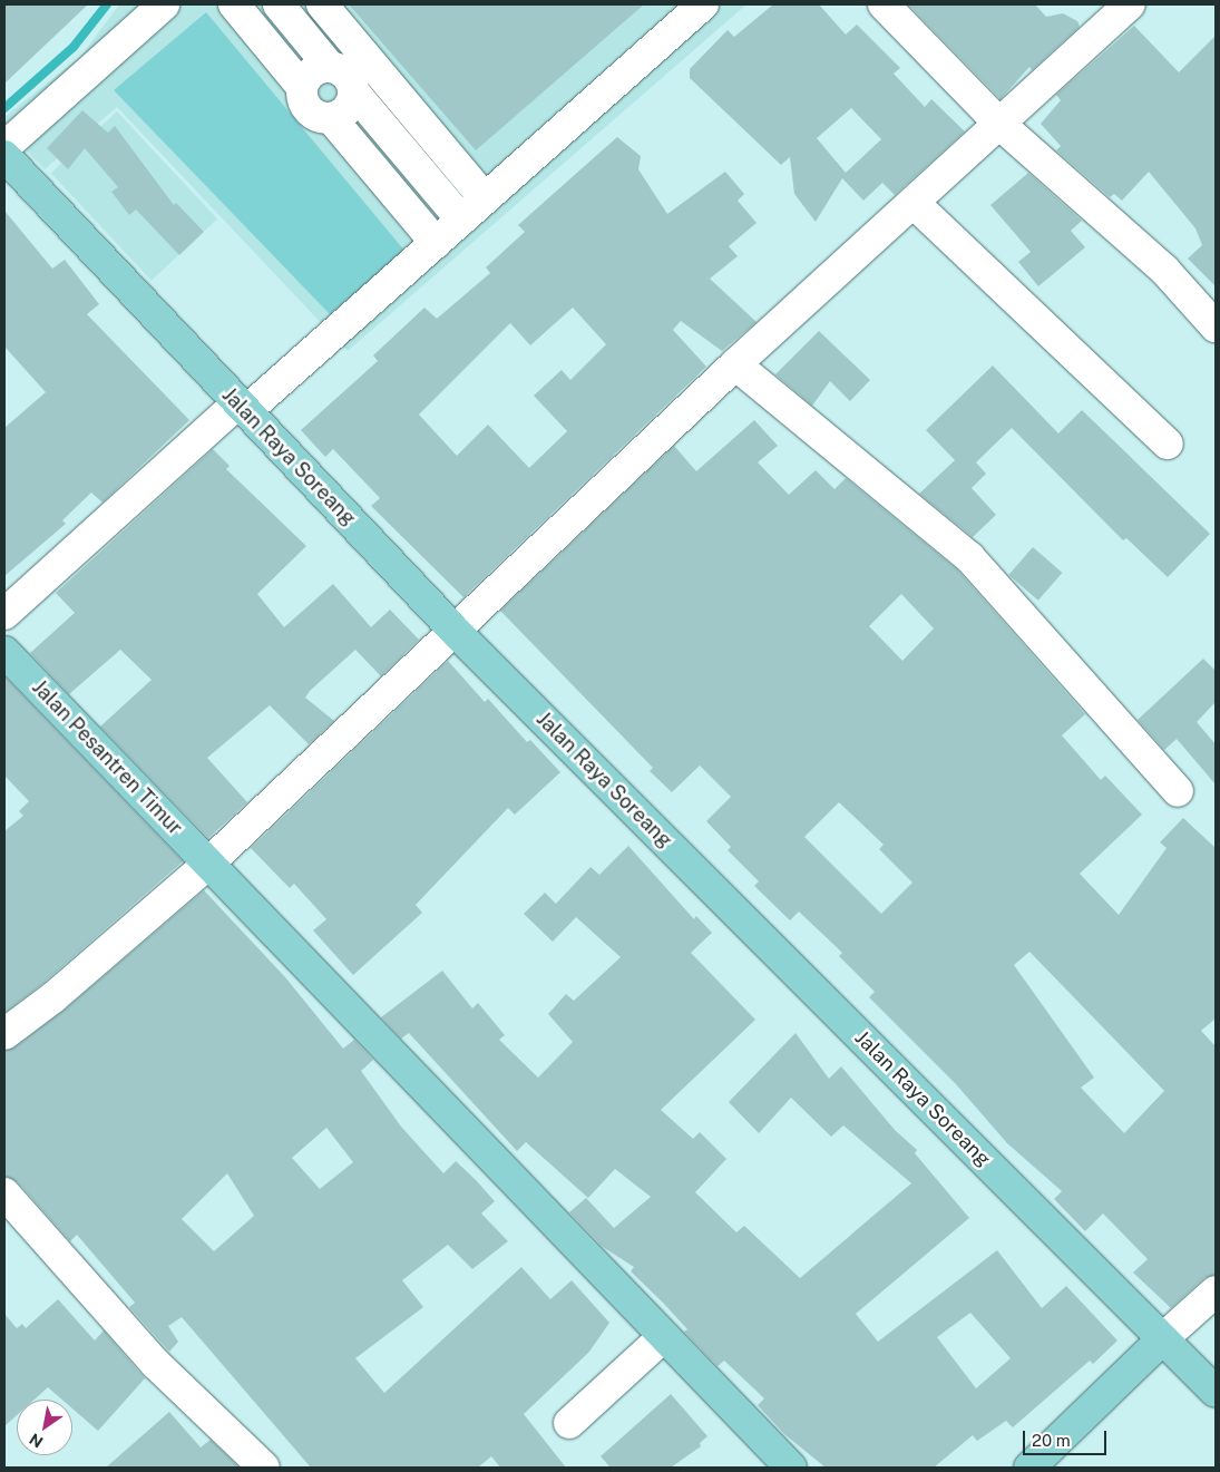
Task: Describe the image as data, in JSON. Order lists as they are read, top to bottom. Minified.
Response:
{"streets":{"main road":["Jalan Raya Soreang","Jalan Pesantren Timur"]},"scale_bar":"20 m","north":"bottom left"}
